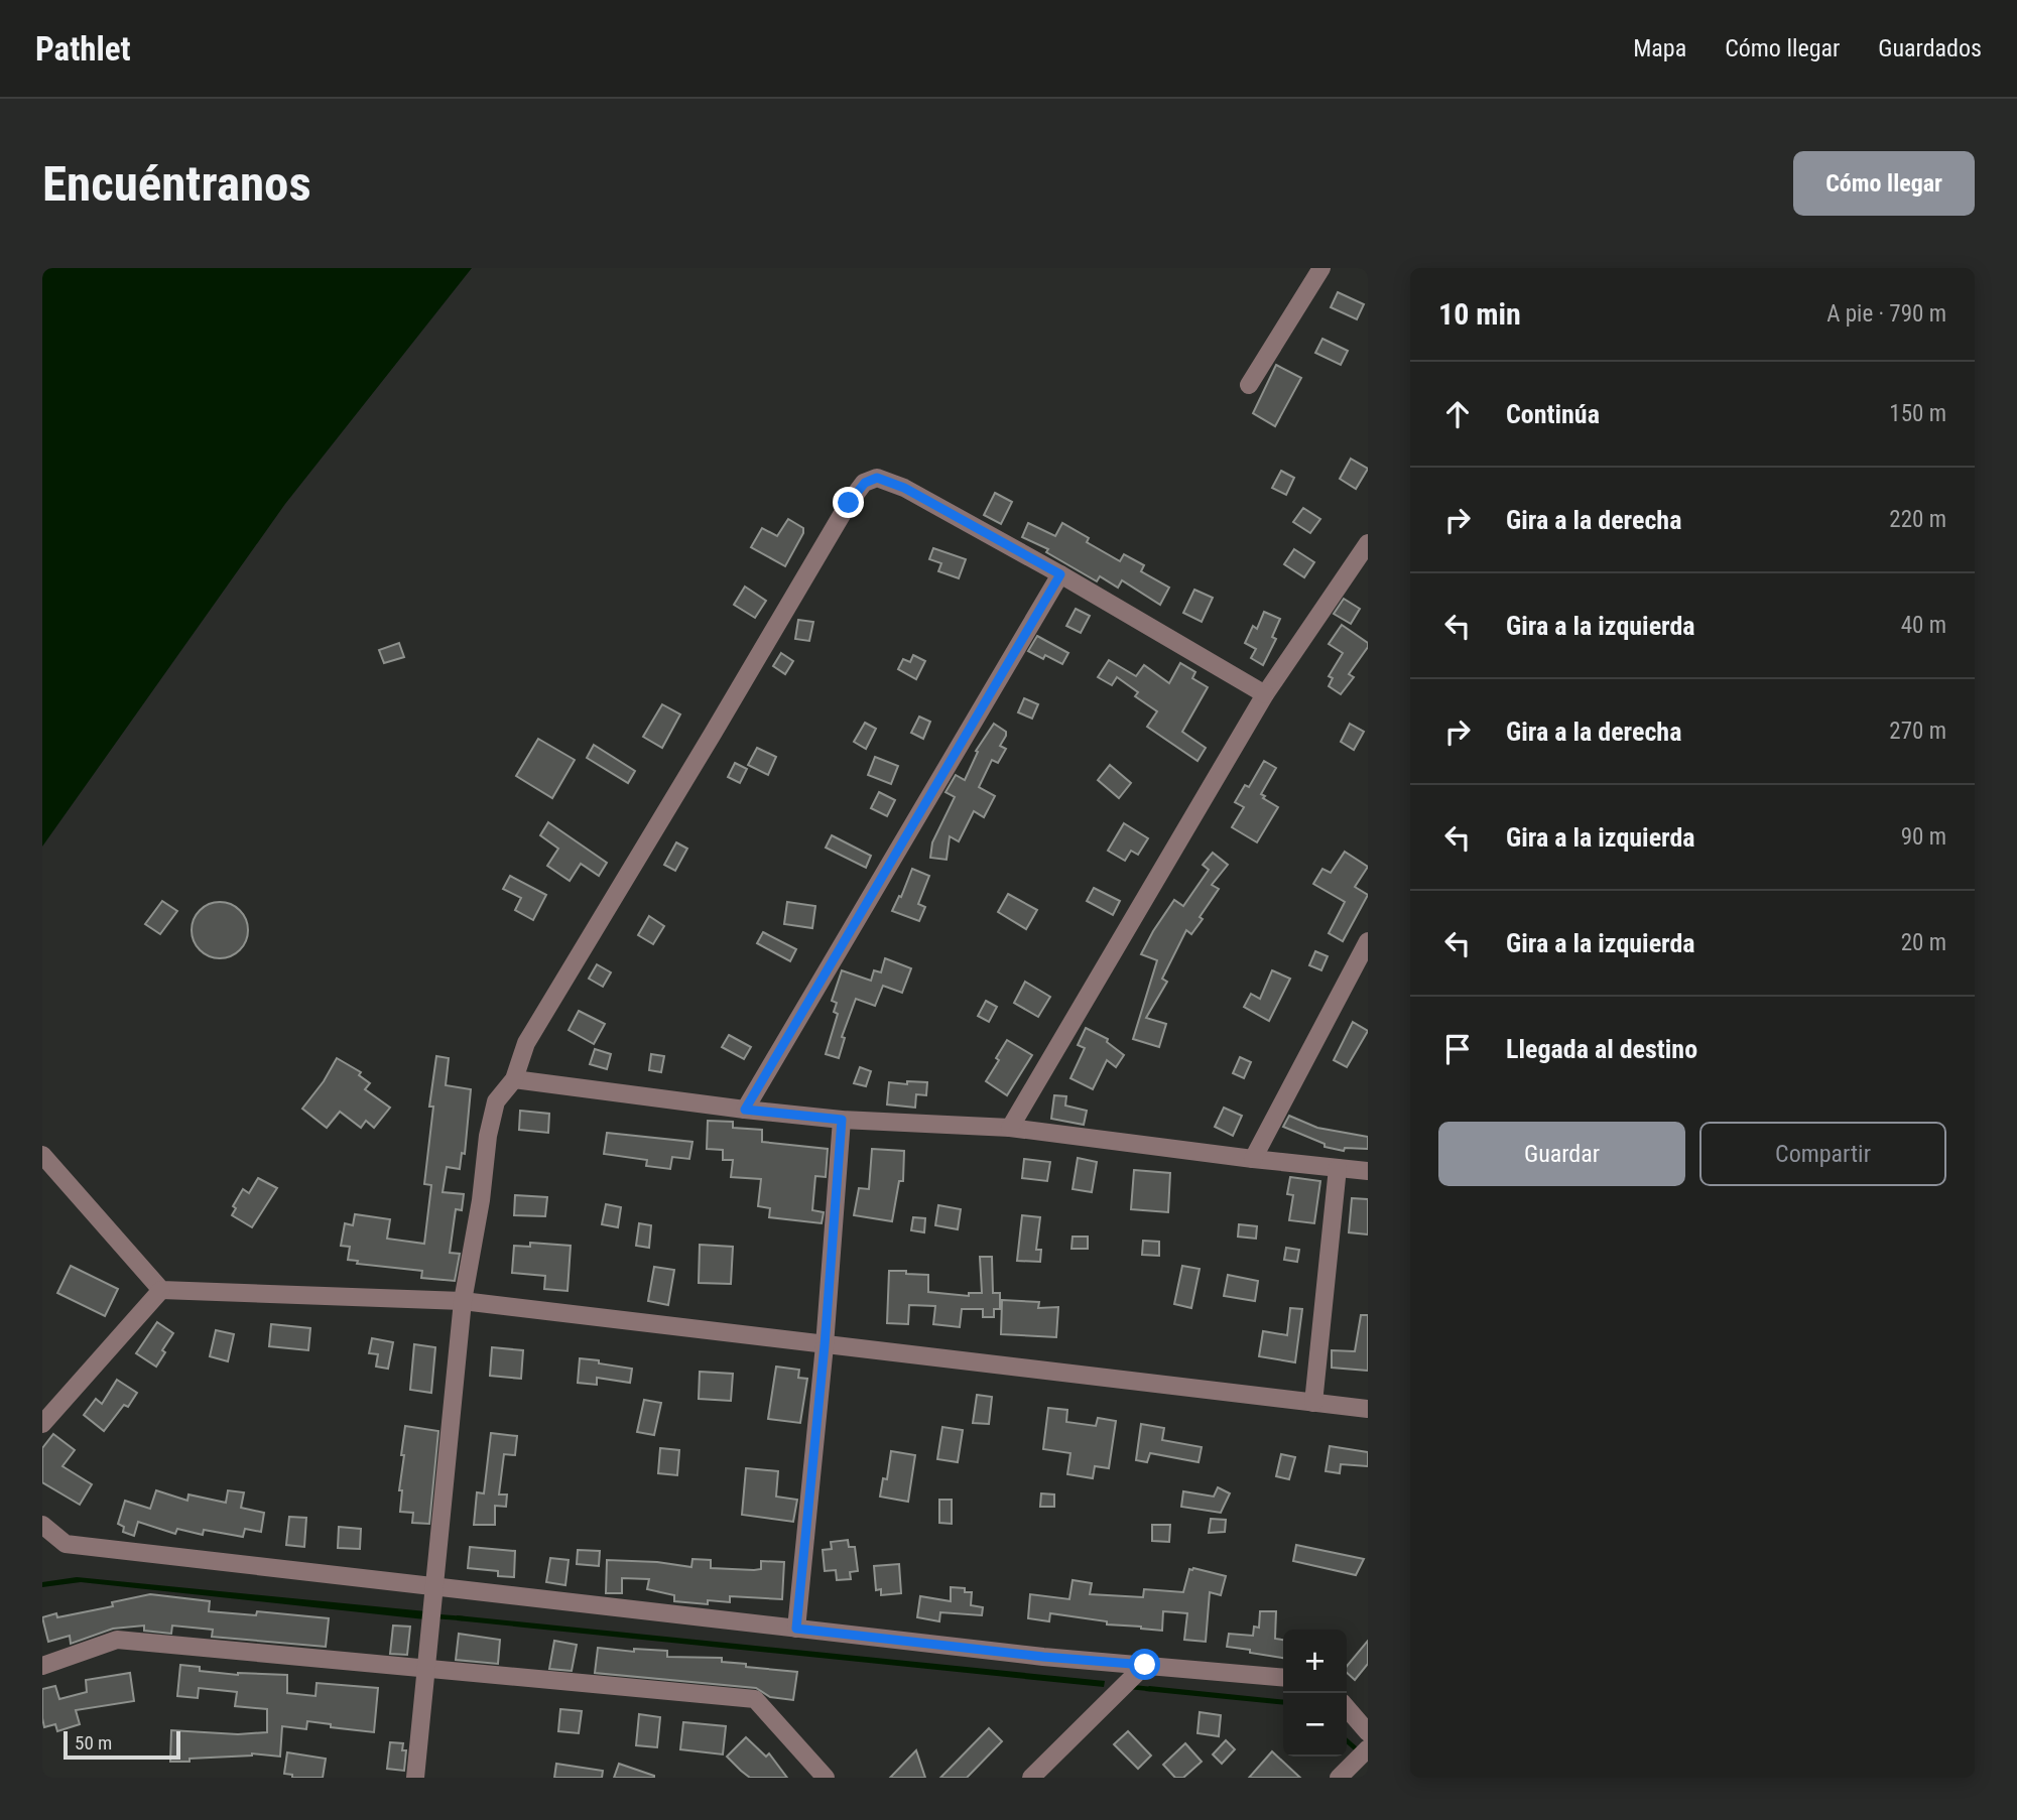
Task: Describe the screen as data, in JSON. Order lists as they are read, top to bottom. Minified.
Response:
{"scale_bar":"50 m","page":{"header":"Pathlet","nav":["Mapa","Cómo llegar","Guardados"],"buttons":["Cómo llegar",["Guardar","Compartir"]],"title":"Encuéntranos","heading":["10 min","A pie · 790 m"],"list":[["Continúa","150 m"],["Gira a la derecha","220 m"],["Gira a la izquierda","40 m"],["Gira a la derecha","270 m"],["Gira a la izquierda","90 m"],["Gira a la izquierda","20 m"],"Llegada al destino"],"map_buttons":["+","−"],"scale":"50 m"}}
